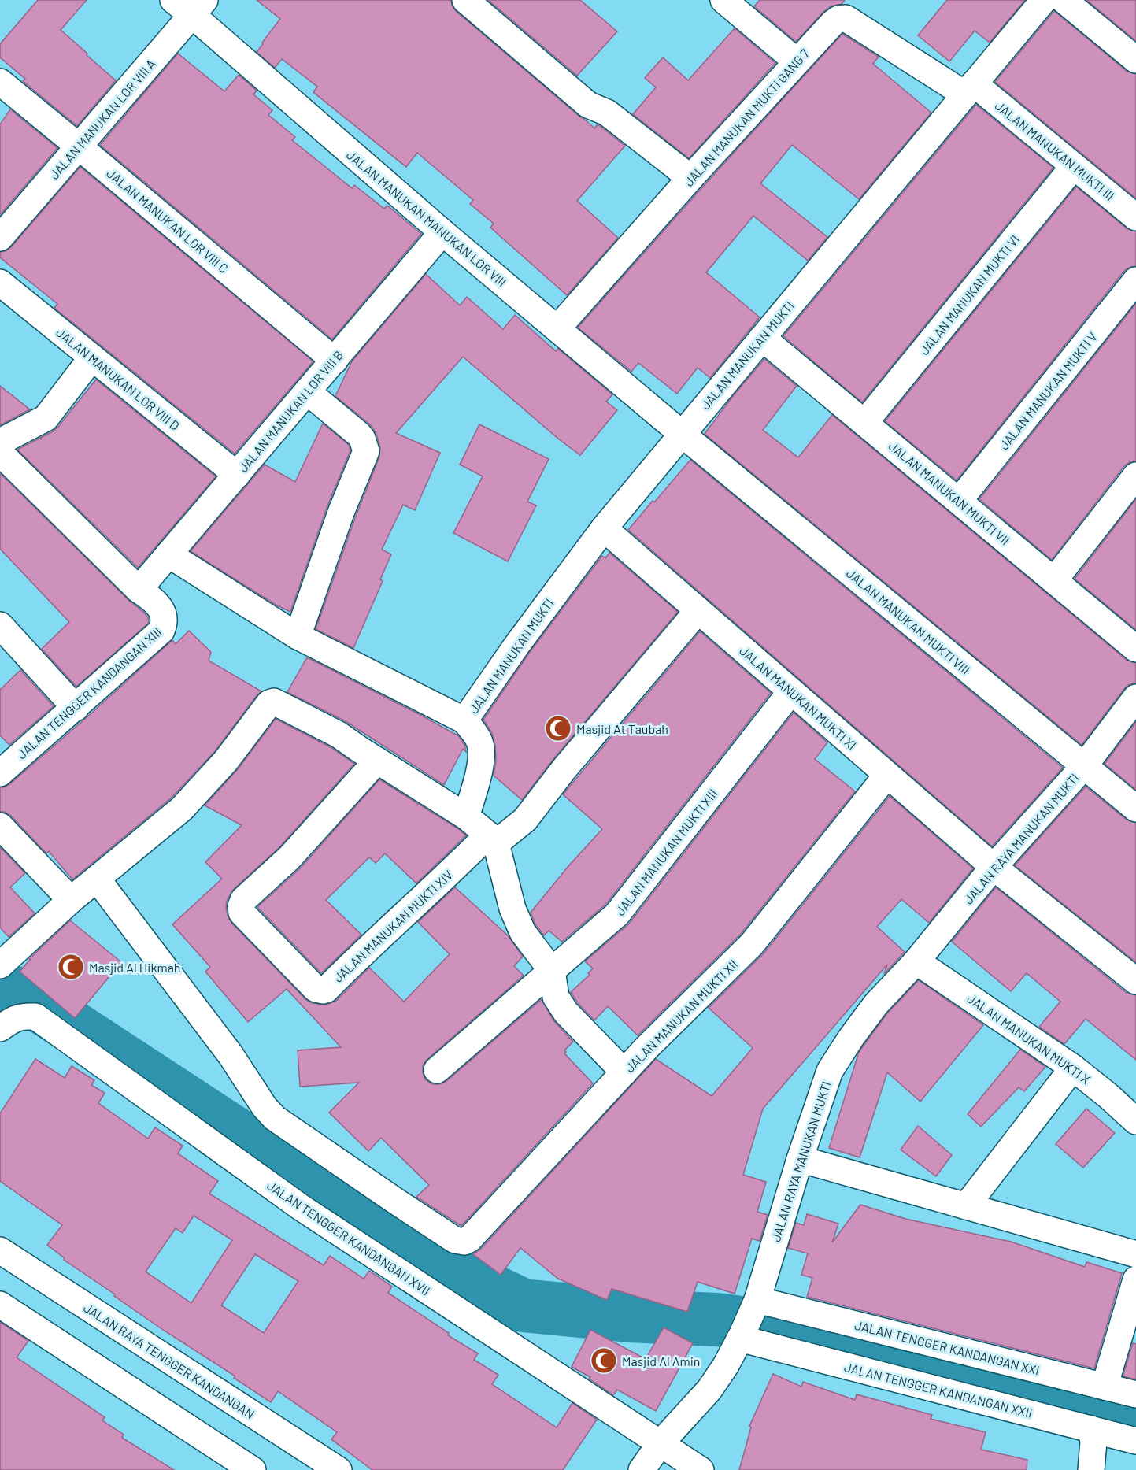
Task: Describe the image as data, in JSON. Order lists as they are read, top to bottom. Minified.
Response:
{"streets":{"street":["JALAN MANUKAN MUKTI GANG 7","JALAN MANUKAN LOR VIII A","JALAN MANUKAN MUKTI III","JALAN MANUKAN MANUKAN LOR VIII","JALAN MANUKAN LOR VIII C","JALAN MANUKAN MUKTI VI","JALAN MANUKAN MUKTI","JALAN MANUKAN LOR VIII D","JALAN MANUKAN MUKTI V","JALAN MANUKAN LOR VIII B","JALAN MANUKAN MUKTI VII","JALAN MANUKAN MUKTI VIII","JALAN TENGGER KANDANGAN XIII","JALAN MANUKAN MUKTI XI","JALAN RAYA MANUKAN MUKTI","JALAN MANUKAN MUKTI XIII","JALAN MANUKAN MUKTI XIV","JALAN MANUKAN MUKTI XII","JALAN MANUKAN MUKTI X","JALAN TENGGER KANDANGAN XVII","JALAN TENGGER KANDANGAN XXI","JALAN RAYA TENGGER KANDANGAN","JALAN TENGGER KANDANGAN XXII"]},"crossings":[["JALAN MANUKAN MUKTI GANG 7","JALAN MANUKAN MUKTI III"],["JALAN MANUKAN MUKTI GANG 7","JALAN MANUKAN MANUKAN LOR VIII"],["JALAN MANUKAN MUKTI GANG 7","JALAN MANUKAN MUKTI"],["JALAN MANUKAN LOR VIII A","JALAN MANUKAN MANUKAN LOR VIII"],["JALAN MANUKAN LOR VIII A","JALAN MANUKAN LOR VIII C"],["JALAN MANUKAN MUKTI III","JALAN MANUKAN MUKTI VI"],["JALAN MANUKAN MUKTI III","JALAN MANUKAN MUKTI"],["JALAN MANUKAN MANUKAN LOR VIII","JALAN MANUKAN MUKTI"],["JALAN MANUKAN MANUKAN LOR VIII","JALAN MANUKAN LOR VIII B"],["JALAN MANUKAN MANUKAN LOR VIII","JALAN MANUKAN MUKTI VIII"],["JALAN MANUKAN LOR VIII C","JALAN MANUKAN LOR VIII B"],["JALAN MANUKAN MUKTI VI","JALAN MANUKAN MUKTI VII"],["JALAN MANUKAN MUKTI","JALAN MANUKAN MUKTI VII"],["JALAN MANUKAN MUKTI","JALAN MANUKAN MUKTI VIII"],["JALAN MANUKAN MUKTI","JALAN MANUKAN MUKTI XI"],["JALAN MANUKAN LOR VIII D","JALAN MANUKAN LOR VIII B"],["JALAN MANUKAN MUKTI V","JALAN MANUKAN MUKTI VII"],["JALAN MANUKAN LOR VIII B","JALAN TENGGER KANDANGAN XIII"],["JALAN MANUKAN MUKTI VIII","JALAN RAYA MANUKAN MUKTI"],["JALAN MANUKAN MUKTI XI","JALAN RAYA MANUKAN MUKTI"],["JALAN MANUKAN MUKTI XI","JALAN MANUKAN MUKTI XIII"],["JALAN MANUKAN MUKTI XI","JALAN MANUKAN MUKTI XIV"],["JALAN MANUKAN MUKTI XI","JALAN MANUKAN MUKTI XII"],["JALAN RAYA MANUKAN MUKTI","JALAN MANUKAN MUKTI X"],["JALAN RAYA MANUKAN MUKTI","JALAN TENGGER KANDANGAN XVII"],["JALAN RAYA MANUKAN MUKTI","JALAN TENGGER KANDANGAN XXI"],["JALAN RAYA MANUKAN MUKTI","JALAN TENGGER KANDANGAN XXII"]],"places":{"mosque":["Masjid At Taubah","Masjid Al Hikmah","Masjid Al Amin"]}}
